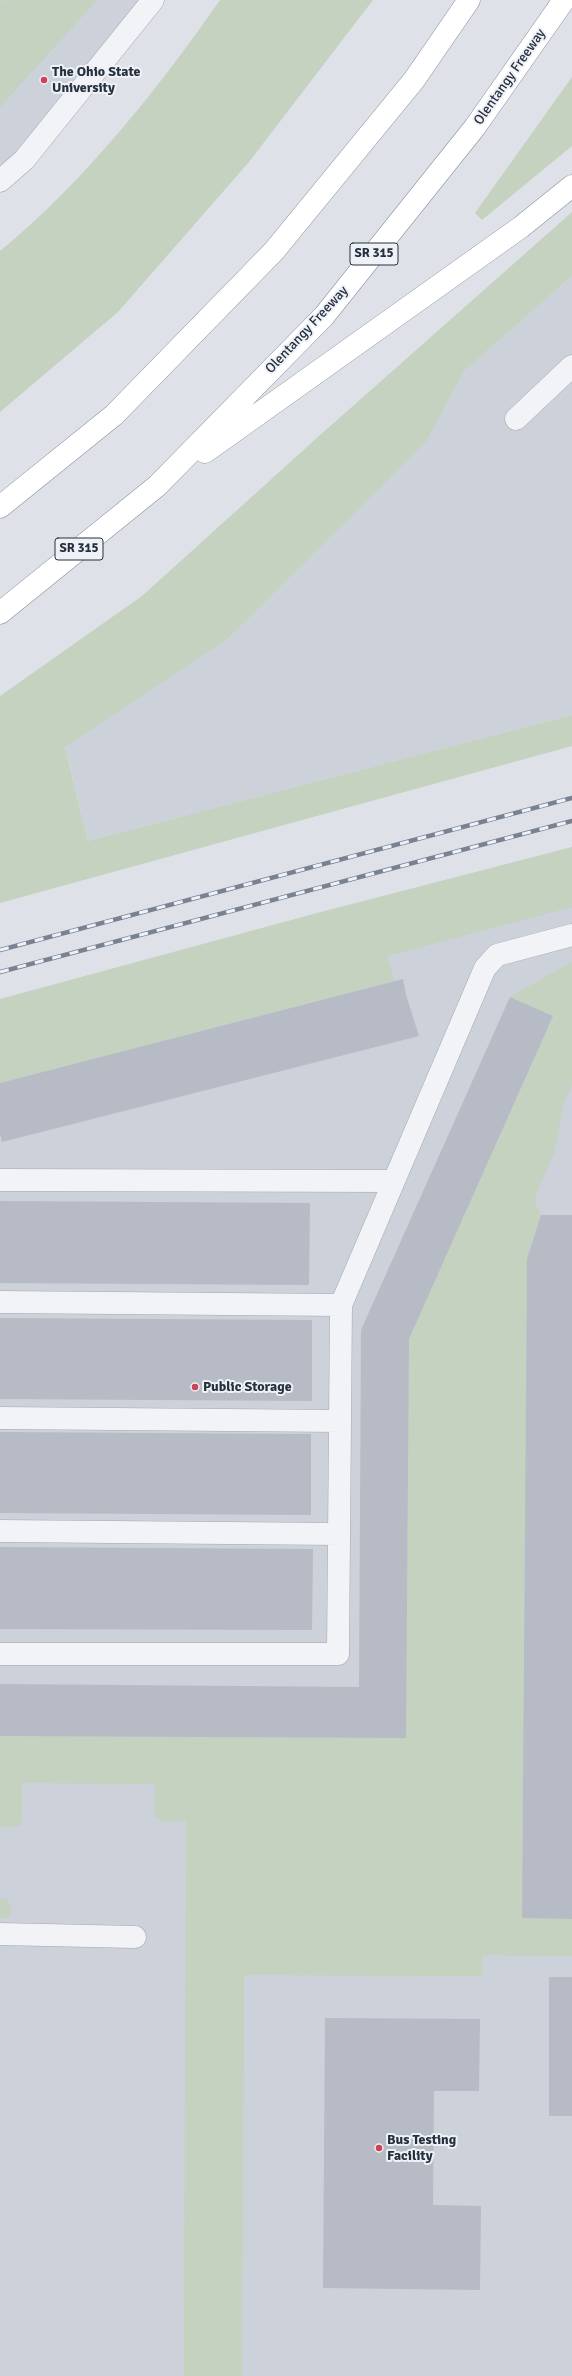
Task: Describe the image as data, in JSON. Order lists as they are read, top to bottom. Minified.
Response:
{"streets":{"highway":["Olentangy Freeway","SR 315"]},"places":["The Ohio State University","Public Storage","Bus Testing Facility"]}
